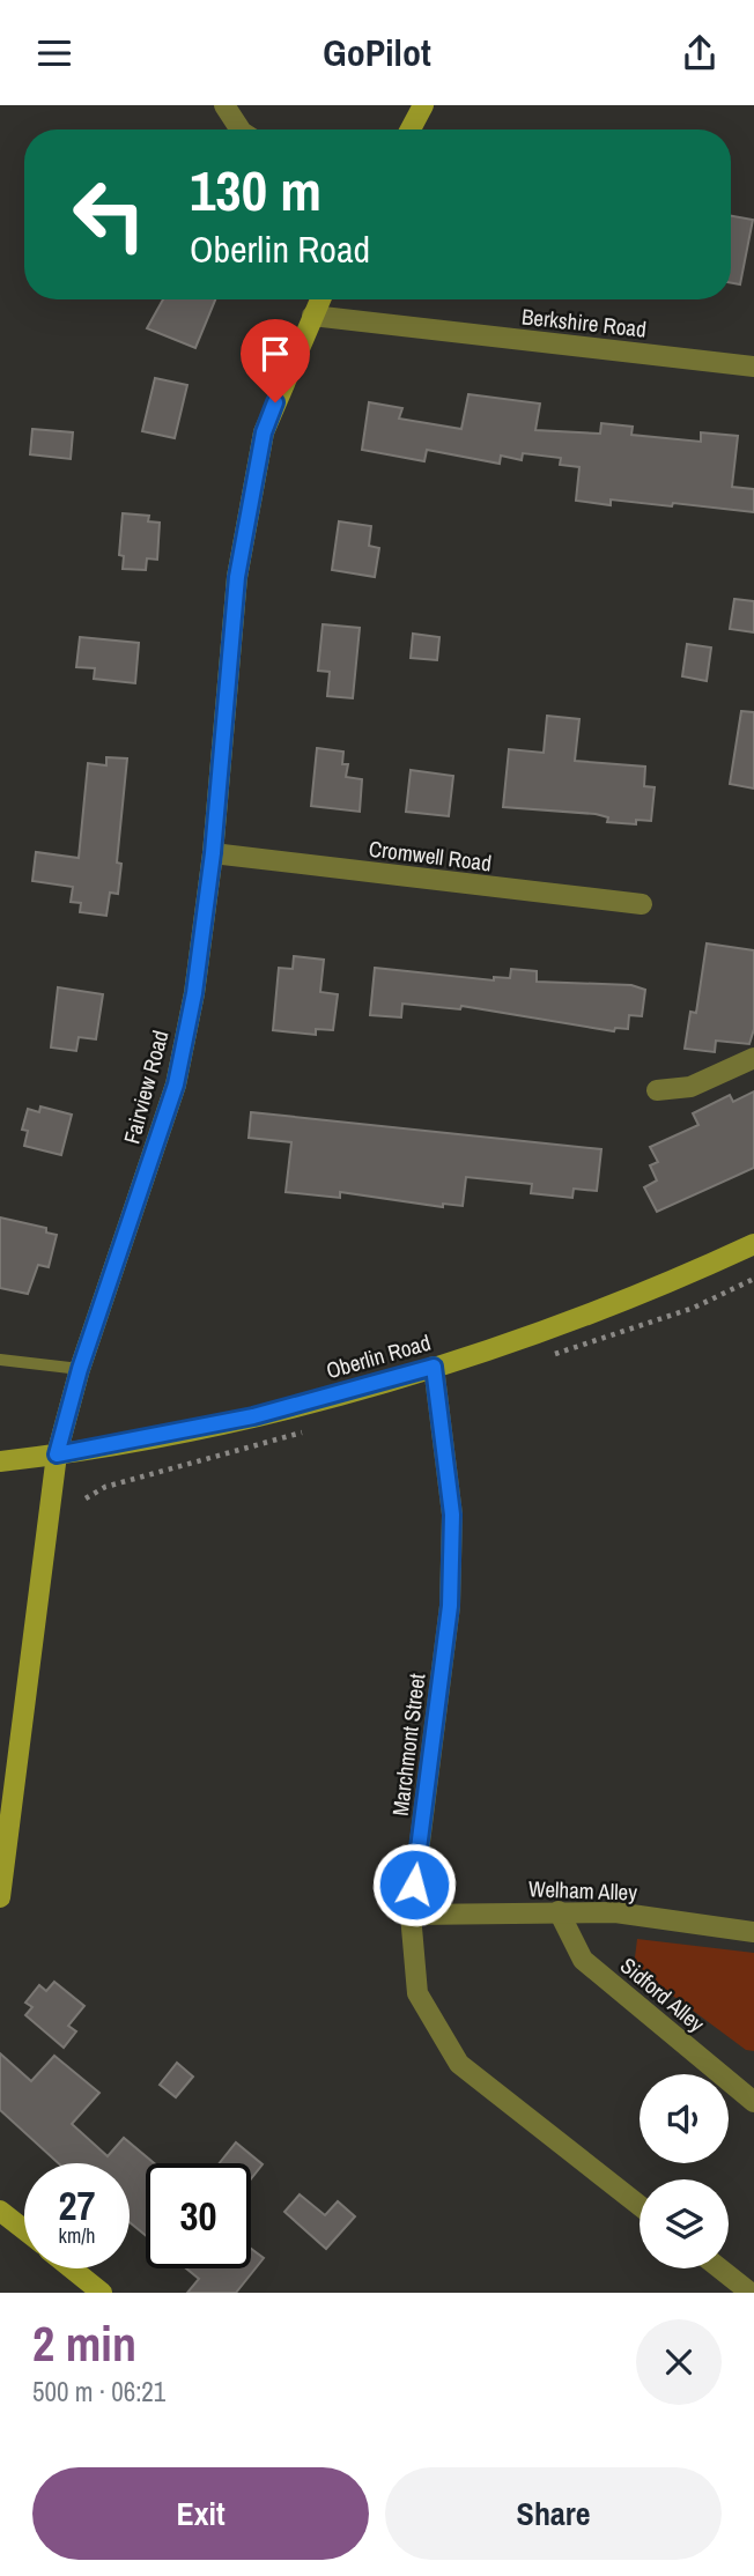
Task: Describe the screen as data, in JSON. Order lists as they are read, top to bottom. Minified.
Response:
{"streets":{"street":["Berkshire Road","Cromwell Road","Fairview Road","Oberlin Road","Marchmont Street","Welham Alley","Sidford Alley"]},"crossings":[["Berkshire Road","Fairview Road"],["Cromwell Road","Fairview Road"],["Fairview Road","Oberlin Road"],["Oberlin Road","Marchmont Street"],["Marchmont Street","Welham Alley"],["Welham Alley","Sidford Alley"]],"page":{"header":"GoPilot","turn":["130 m","Oberlin Road"],"speed":"27 km/h","limit":"30","heading":["2 min","500 m · 06:21"],"buttons":["Exit","Share"]}}
